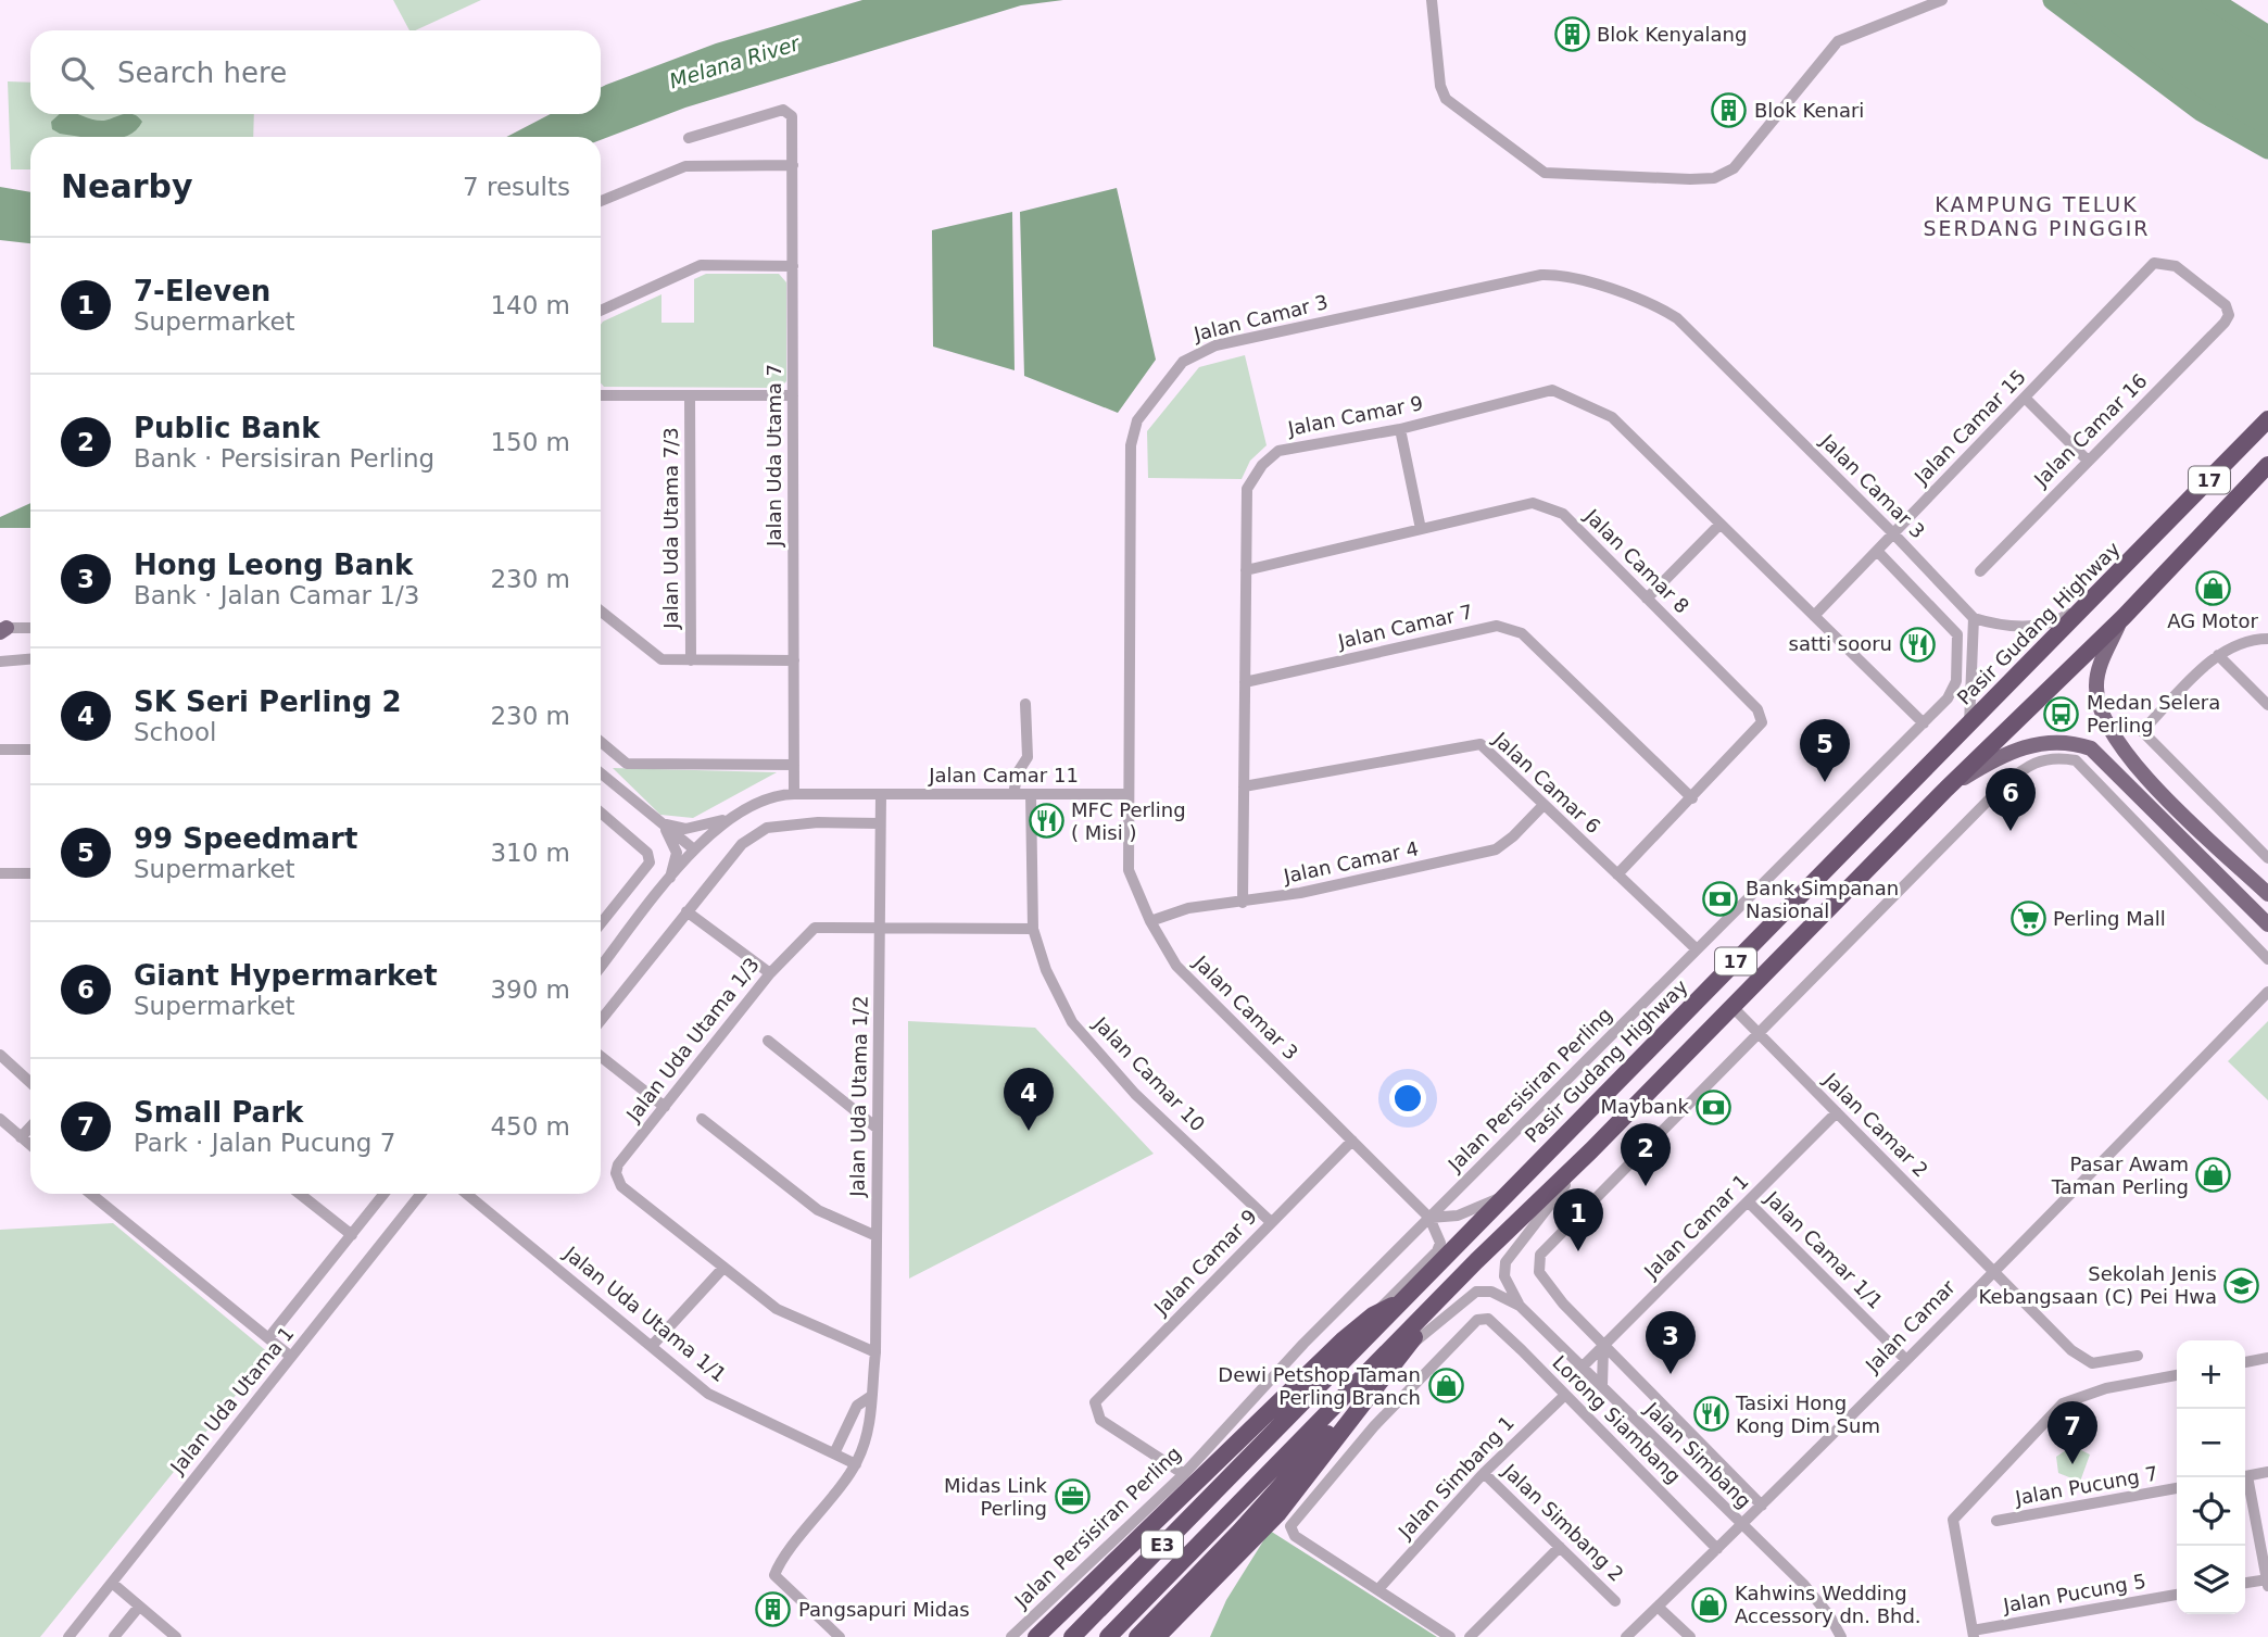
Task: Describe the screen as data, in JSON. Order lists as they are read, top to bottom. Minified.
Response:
{"streets":{"highway":["17","Pasir Gudang Highway","E3"],"street":["Jalan Camar 3","Jalan Camar 9","Jalan Camar 15","Jalan Camar 16","Jalan Uda Utama 7","Jalan Uda Utama 7/3","Jalan Camar 8","Jalan Camar 7","Jalan Camar 11","Jalan Camar 6","Jalan Camar 4","Jalan Uda Utama 1/3","Jalan Camar 10","Jalan Persisiran Perling","Jalan Uda Utama 1/2","Jalan Camar 2","Jalan Camar 1","Jalan Camar 1/1","Jalan Uda Utama 1/1","Jalan Camar","Jalan Uda Utama 1","Lorong Siambang","Jalan Simbang","Jalan Simbang 1","Jalan Pucung 7","Jalan Simbang 2","Jalan Pucung 5"]},"crossings":[["Jalan Camar 3","Jalan Camar 9"],["Jalan Camar 3","Jalan Camar 15"],["Jalan Camar 3","Jalan Camar 11"],["Jalan Camar 3","Jalan Camar 4"],["Jalan Camar 3","Jalan Persisiran Perling"],["Jalan Camar 9","Jalan Camar 15"],["Jalan Camar 9","Jalan Camar 8"],["Jalan Camar 9","Jalan Camar 7"],["Jalan Camar 9","Jalan Camar 6"],["Jalan Camar 9","Jalan Camar 4"],["Jalan Camar 9","Jalan Camar 10"],["Jalan Camar 9","Jalan Persisiran Perling"],["Jalan Camar 15","Jalan Camar 16"],["Jalan Camar 15","Jalan Persisiran Perling"],["17","Jalan Camar 2"],["17","E3"],["Jalan Camar 8","Jalan Camar 7"],["Jalan Camar 8","Jalan Camar 6"],["Jalan Camar 11","Jalan Camar 10"],["Jalan Camar 11","Jalan Uda Utama 1/2"],["Jalan Camar 6","Jalan Camar 4"],["Jalan Camar 6","Jalan Persisiran Perling"],["Jalan Uda Utama 1/3","Jalan Camar 10"],["Jalan Uda Utama 1/3","Jalan Uda Utama 1/2"],["Jalan Uda Utama 1/2","Jalan Uda Utama 1/1"],["Jalan Camar 2","Jalan Camar 1"],["Jalan Camar 2","Jalan Camar"],["Jalan Camar 1","Jalan Camar 1/1"],["Jalan Camar 1","Jalan Simbang"],["Jalan Camar 1/1","Jalan Camar"],["Jalan Camar","Lorong Siambang"],["Jalan Camar","Jalan Simbang"],["Lorong Siambang","Jalan Simbang 1"],["Jalan Simbang 1","Jalan Simbang 2"]],"districts":["KAMPUNG TELUK SERDANG PINGGIR"],"water":["Melana River"],"places":{"building":["Blok Kenyalang","Blok Kenari","Pangsapuri Midas"],"shop":["AG Motor","Pasar Awam Taman Perling","Dewi Petshop Taman Perling Branch","Kahwins Wedding Accessory dn. Bhd."],"restaurant":["satti sooru","MFC Perling ( Misi )","Tasixi Hong Kong Dim Sum"],"bus stop":["Medan Selera Perling"],"bank":["Bank Simpanan Nasional","Maybank"],"supermarket":["Perling Mall"],"school or university":["Sekolah Jenis Kebangsaan (C) Pei Hwa"],"office":["Midas Link Perling"]},"page":{"search":"Search here","heading":["Nearby","7 results"],"list":[{"mark":"1","name":"7-Eleven","note":"Supermarket","value":"140 m"},{"mark":"2","name":"Public Bank","note":"Bank · Persisiran Perling","value":"150 m"},{"mark":"3","name":"Hong Leong Bank","note":"Bank · Jalan Camar 1/3","value":"230 m"},{"mark":"4","name":"SK Seri Perling 2","note":"School","value":"230 m"},{"mark":"5","name":"99 Speedmart","note":"Supermarket","value":"310 m"},{"mark":"6","name":"Giant Hypermarket","note":"Supermarket","value":"390 m"},{"mark":"7","name":"Small Park","note":"Park · Jalan Pucung 7","value":"450 m"}],"pins":["5","6","4","2","1","3","7"],"map_buttons":["+","−"]}}
